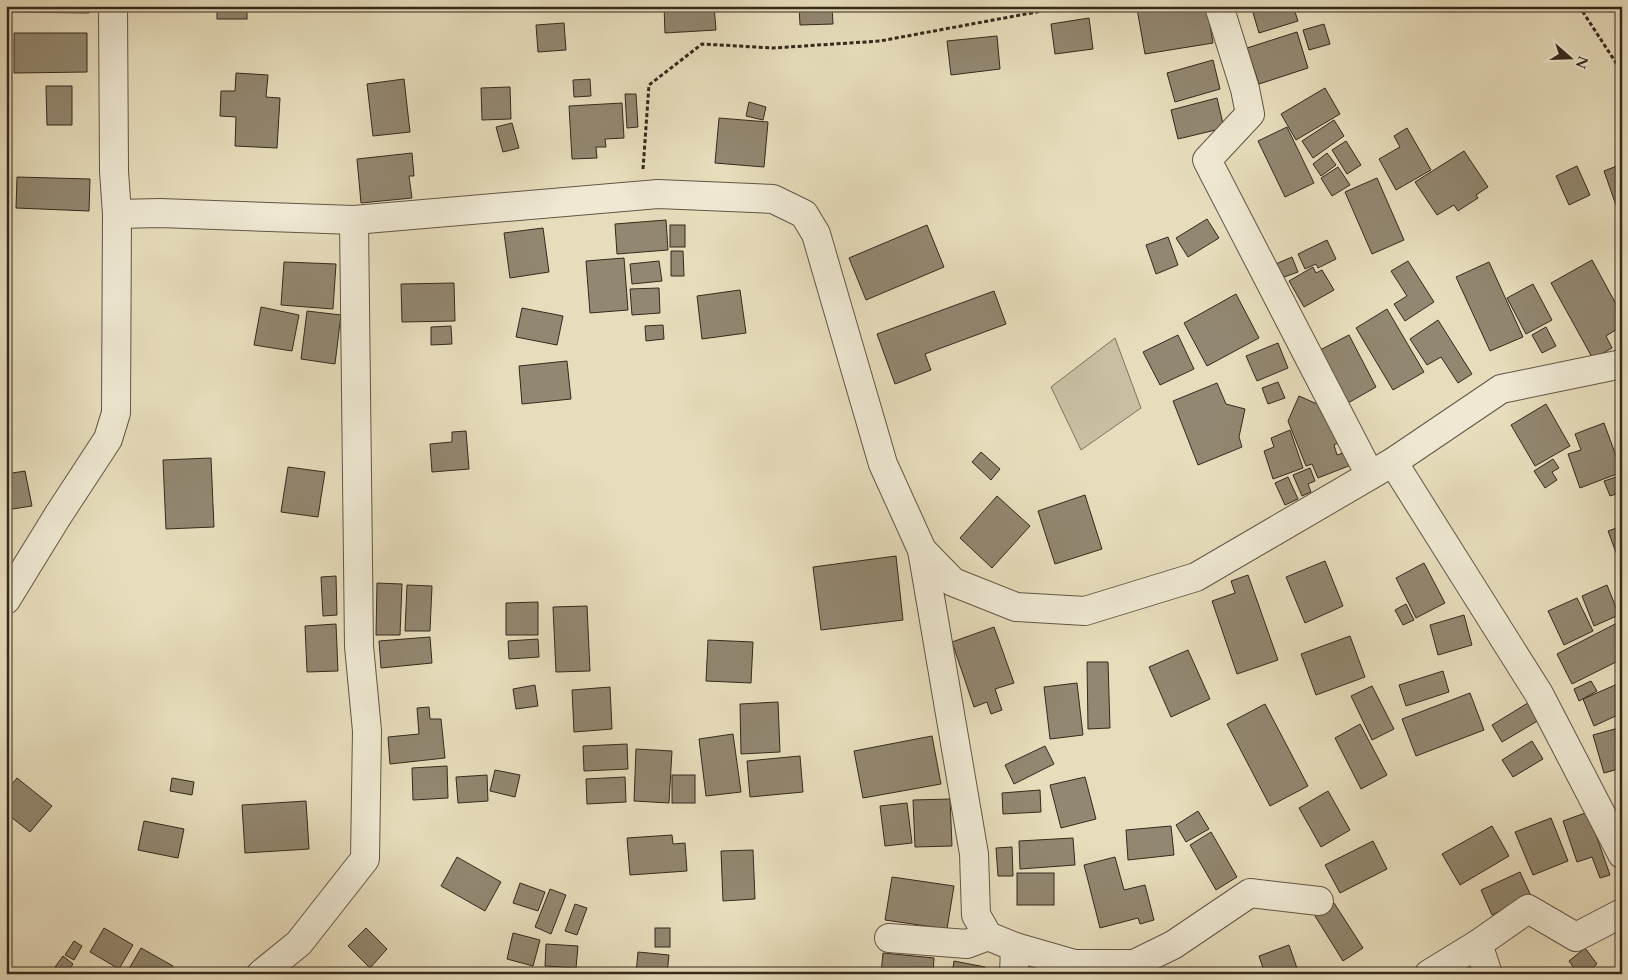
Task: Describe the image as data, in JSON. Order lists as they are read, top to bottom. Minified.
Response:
{"north":"right"}
